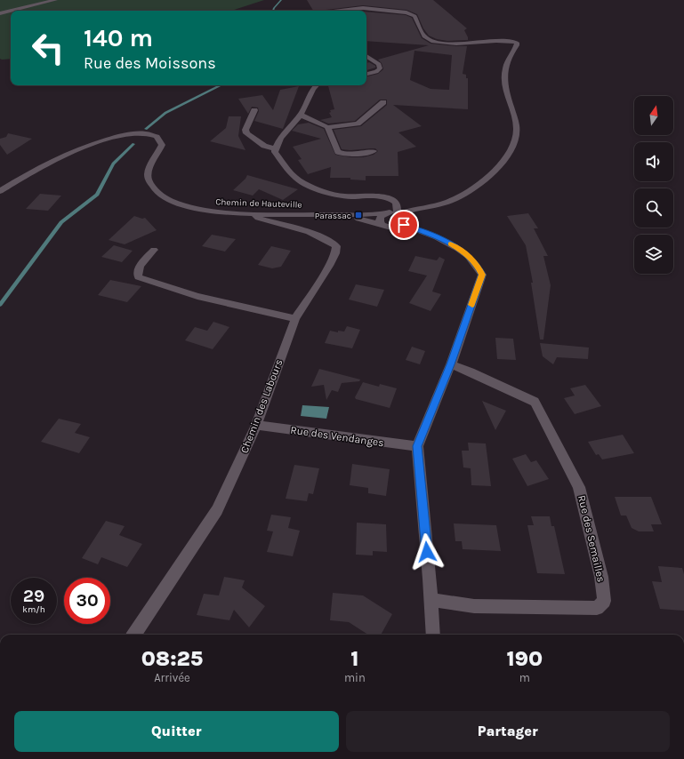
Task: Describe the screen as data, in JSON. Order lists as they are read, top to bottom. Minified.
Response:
{"streets":{"street":["Chemin de Hauteville","Chemin des Labours","Rue des Vendanges","Rue des Semailles"]},"crossings":[["Chemin de Hauteville","Chemin des Labours"],["Chemin des Labours","Rue des Vendanges"]],"places":{"transit":["Parassac"]},"north":"top","page":{"turn":["140 m","Rue des Moissons"],"speed":"29 km/h","limit":"30","eta":["08:25","Arrivée","1","min","190","m"],"buttons":["Quitter","Partager"]}}
